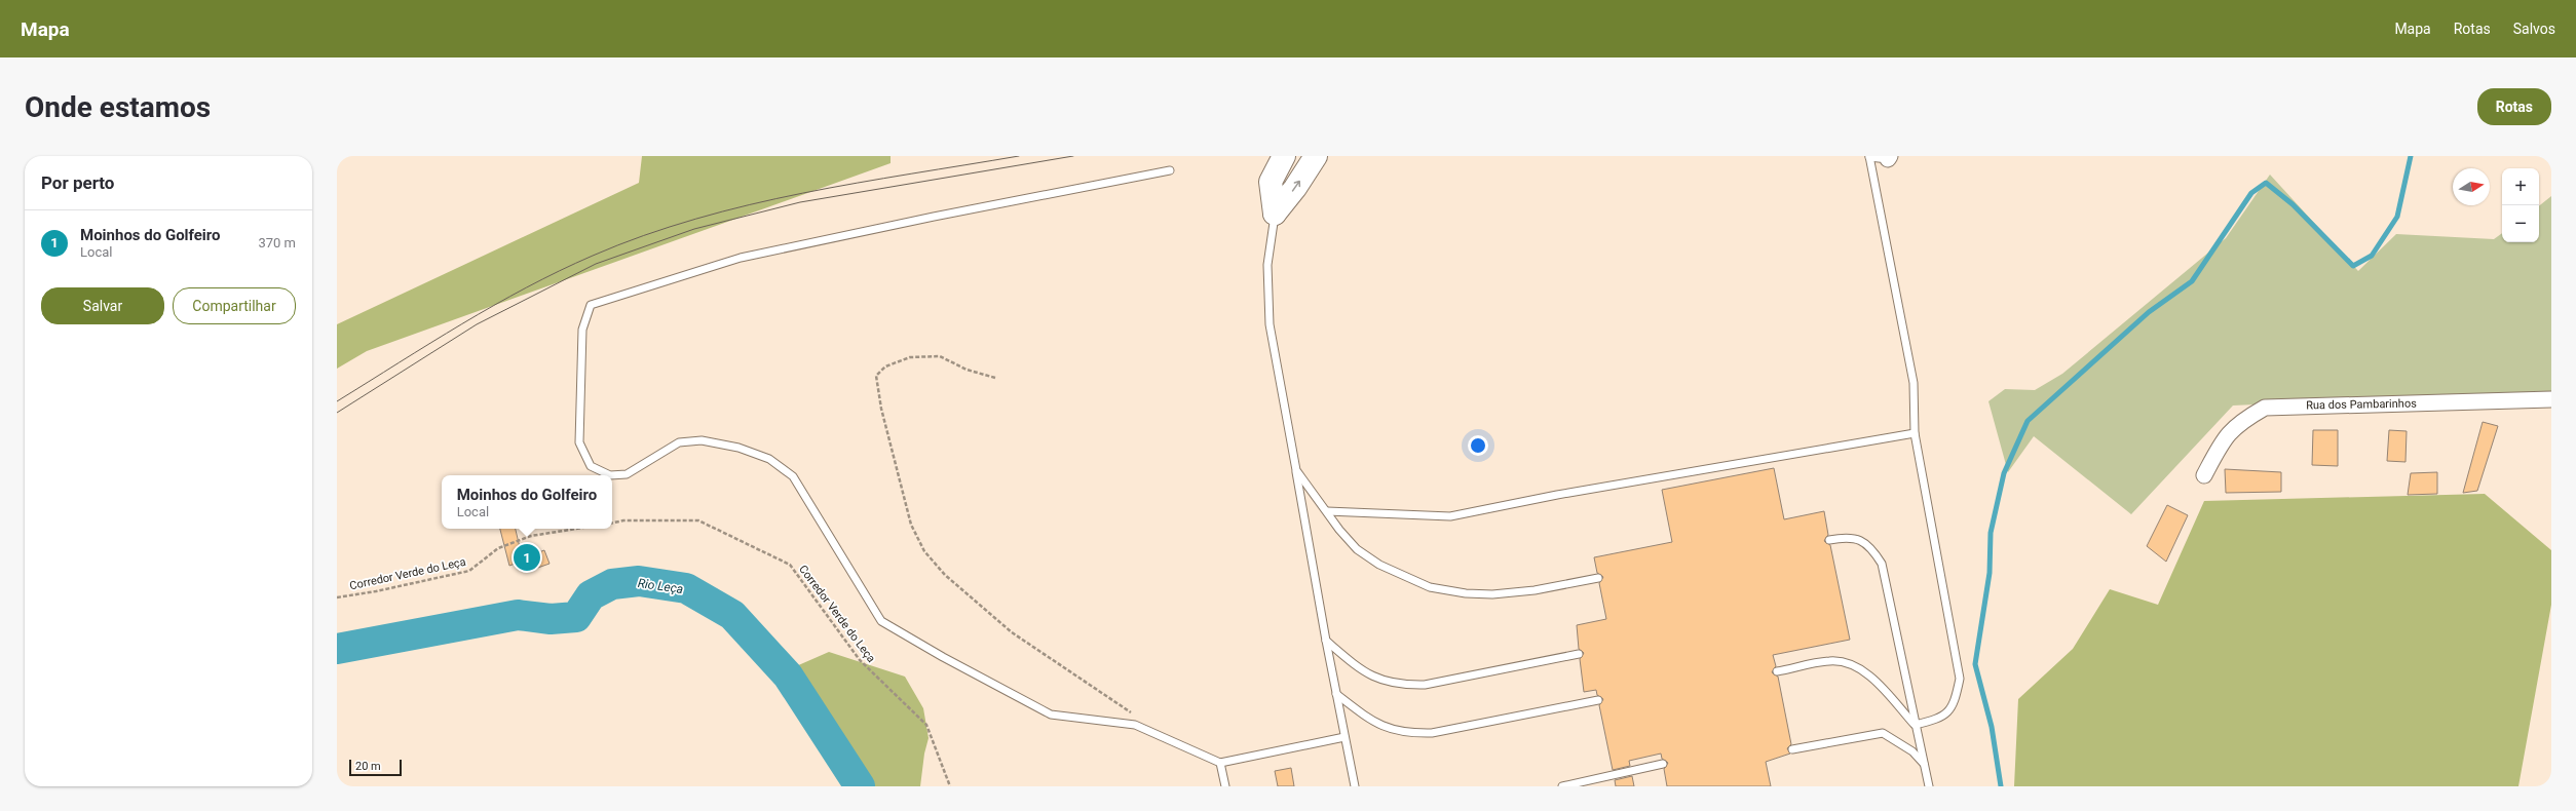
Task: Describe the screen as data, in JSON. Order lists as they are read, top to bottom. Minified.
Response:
{"streets":{"street":["Rua dos Pambarinhos"],"path":["Corredor Verde do Leça"]},"water":["Rio Leça"],"scale_bar":"20 m","north":"right","page":{"header":"Mapa","nav":["Mapa","Rotas","Salvos"],"buttons":["Rotas",["Salvar","Compartilhar"]],"title":"Onde estamos","heading":"Por perto","map_buttons":["+","−"],"list":[{"mark":"1","name":"Moinhos do Golfeiro","note":"Local","value":"370 m"}],"popup":["Moinhos do Golfeiro","Local"],"pins":"1","scale":"20 m"}}
